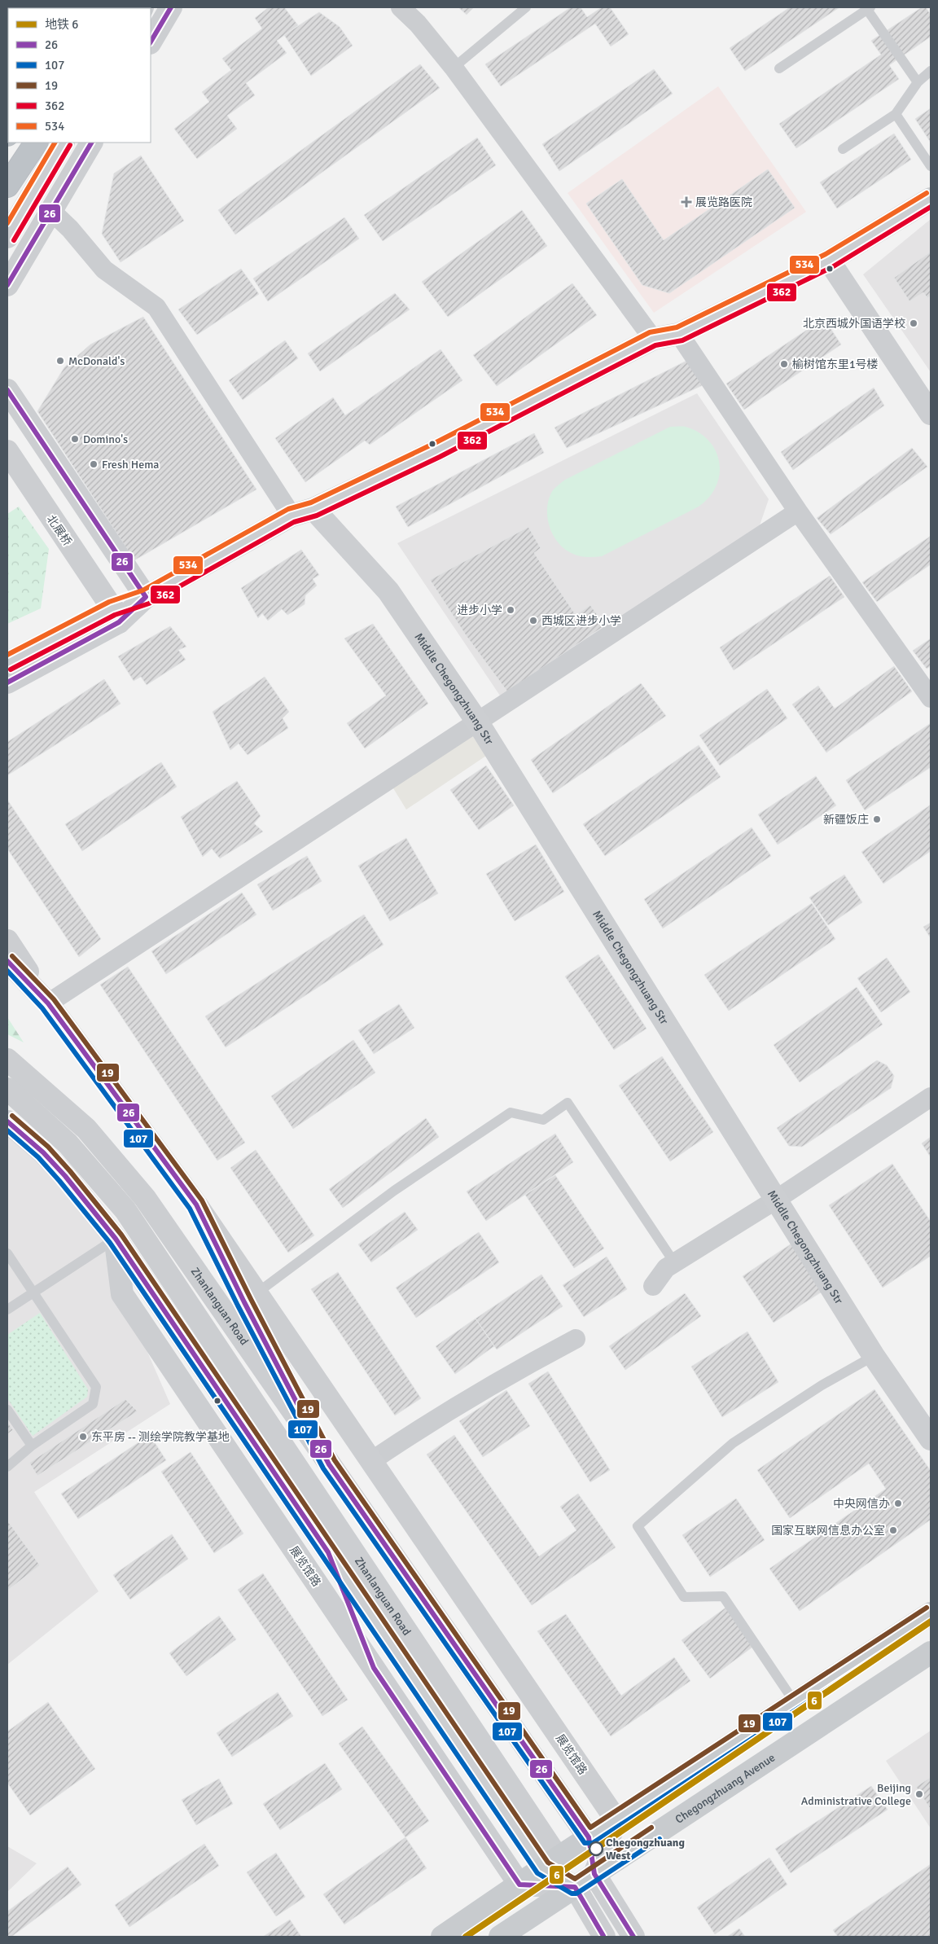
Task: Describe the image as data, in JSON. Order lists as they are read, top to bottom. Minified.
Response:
{"streets":{"main road":["Chegongzhuang Avenue"],"street":["北展桥","Middle Chegongzhuang Str","Zhanlanguan Road","展览馆路"]},"places":{"health":["展览路医院"],"other":["北京西城外国语学校","McDonald's","榆树馆东里1号楼","Domino's","Fresh Hema","进步小学","西城区进步小学","新疆饭庄","东平房 -- 测绘学院教学基地","中央网信办","国家互联网信息办公室","Beijing Administrative College","Chegongzhuang West"]},"lines":["transit line 26","transit line 534","transit line 362","transit line 19","transit line 107","metro line 6"],"legend":["地铁 6","26","107","19","362","534"]}
